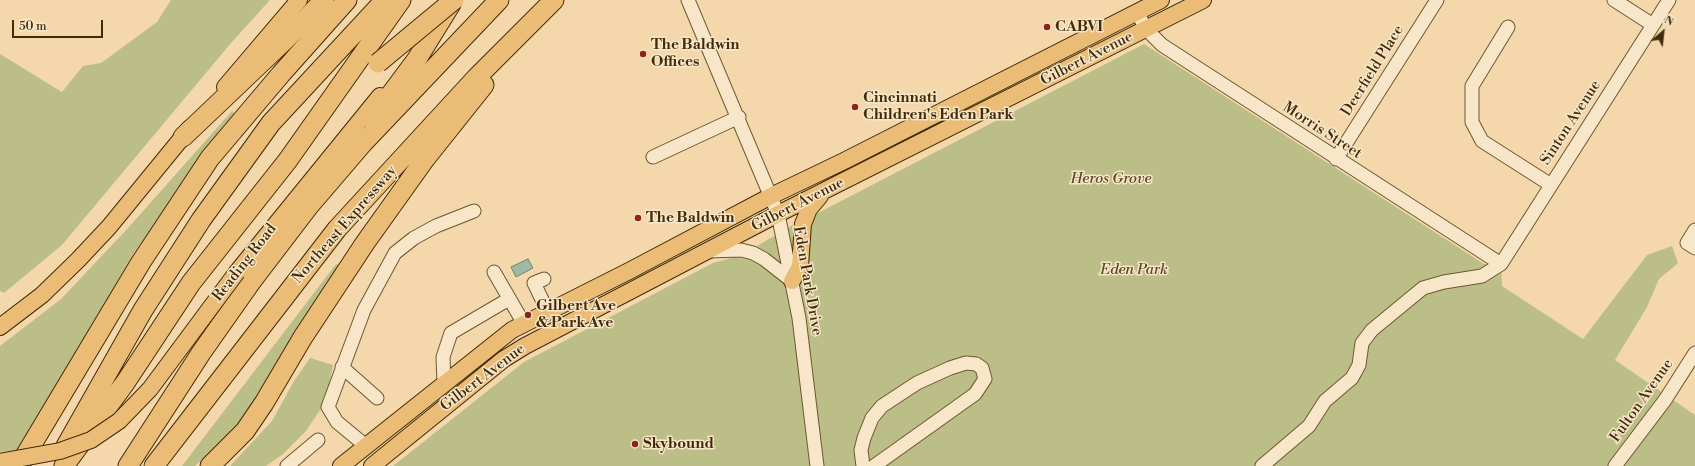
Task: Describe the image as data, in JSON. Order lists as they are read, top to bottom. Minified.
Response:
{"streets":{"highway":["Northeast Expressway"],"main road":["Gilbert Avenue","Reading Road"],"street":["Deerfield Place","Sinton Avenue","Morris Street","Eden Park Drive","Fulton Avenue"]},"crossings":[["Gilbert Avenue","Morris Street"],["Gilbert Avenue","Eden Park Drive"],["Deerfield Place","Morris Street"],["Sinton Avenue","Morris Street"]],"parks":["Heros Grove","Eden Park"],"places":["CABVI","The Baldwin Offices","Cincinnati Children's Eden Park","The Baldwin","Gilbert Ave & Park Ave","Skybound"],"scale_bar":"50 m","north":"top right"}
